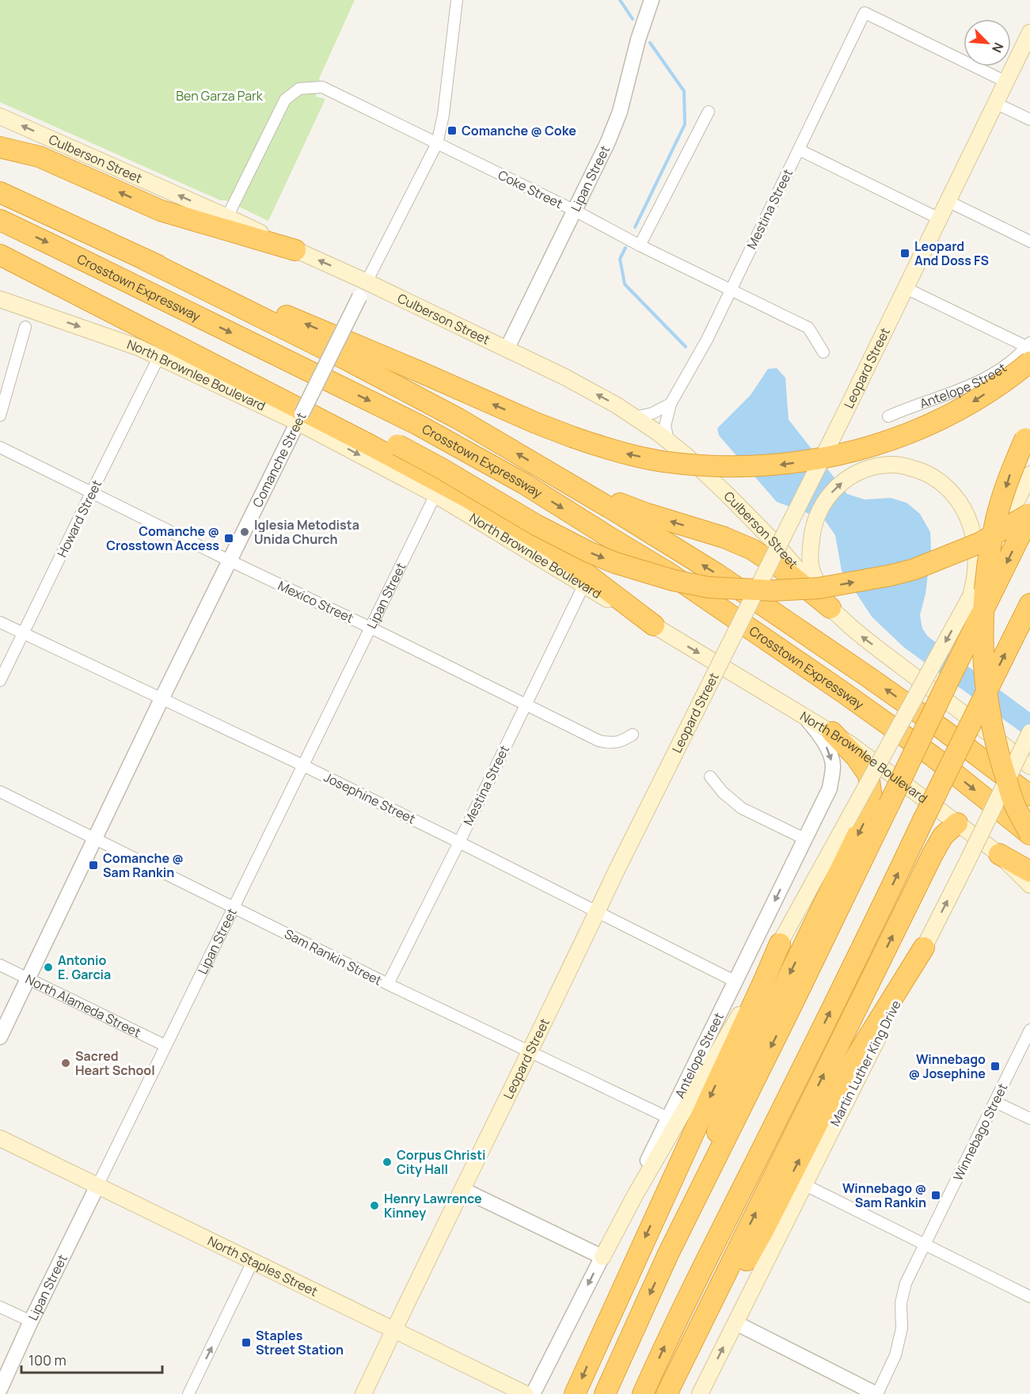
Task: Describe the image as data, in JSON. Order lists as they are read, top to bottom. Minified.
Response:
{"streets":{"highway":["Crosstown Expressway"],"main road":["Culberson Street","Leopard Street","North Brownlee Boulevard","Martin Luther King Drive","North Staples Street"],"street":["Lipan Street","Coke Street","Mestina Street","Antelope Street","Comanche Street","Howard Street","Mexico Street","Josephine Street","Sam Rankin Street","North Alameda Street","Winnebago Street"]},"crossings":[["Culberson Street","Lipan Street"],["Culberson Street","Coke Street"],["Culberson Street","Mestina Street"],["Culberson Street","Comanche Street"],["Lipan Street","Coke Street"],["Lipan Street","North Brownlee Boulevard"],["Lipan Street","Mexico Street"],["Lipan Street","Josephine Street"],["Lipan Street","Sam Rankin Street"],["Lipan Street","North Alameda Street"],["Lipan Street","North Staples Street"],["Coke Street","Mestina Street"],["Coke Street","Comanche Street"],["Mestina Street","Leopard Street"],["Mestina Street","North Brownlee Boulevard"],["Mestina Street","Mexico Street"],["Mestina Street","Josephine Street"],["Mestina Street","Sam Rankin Street"],["Leopard Street","Josephine Street"],["Leopard Street","Sam Rankin Street"],["Leopard Street","North Staples Street"],["North Brownlee Boulevard","Antelope Street"],["North Brownlee Boulevard","Comanche Street"],["North Brownlee Boulevard","Howard Street"],["Antelope Street","Josephine Street"],["Antelope Street","Sam Rankin Street"],["Comanche Street","Mexico Street"],["Comanche Street","Josephine Street"],["Comanche Street","Sam Rankin Street"],["Comanche Street","North Alameda Street"],["Howard Street","Mexico Street"],["Howard Street","Josephine Street"]],"one_way":["Culberson Street","North Brownlee Boulevard","Antelope Street"],"parks":["Ben Garza Park"],"places":{"transit":["Comanche @ Coke","Leopard And Doss FS","Comanche @ Crosstown Access","Comanche @ Sam Rankin","Winnebago @ Josephine","Winnebago @ Sam Rankin","Staples Street Station"],"other":["Iglesia Metodista Unida Church","Antonio E. Garcia","Sacred Heart School","Corpus Christi City Hall","Henry Lawrence Kinney"]},"scale_bar":"100 m","north":"bottom right"}
